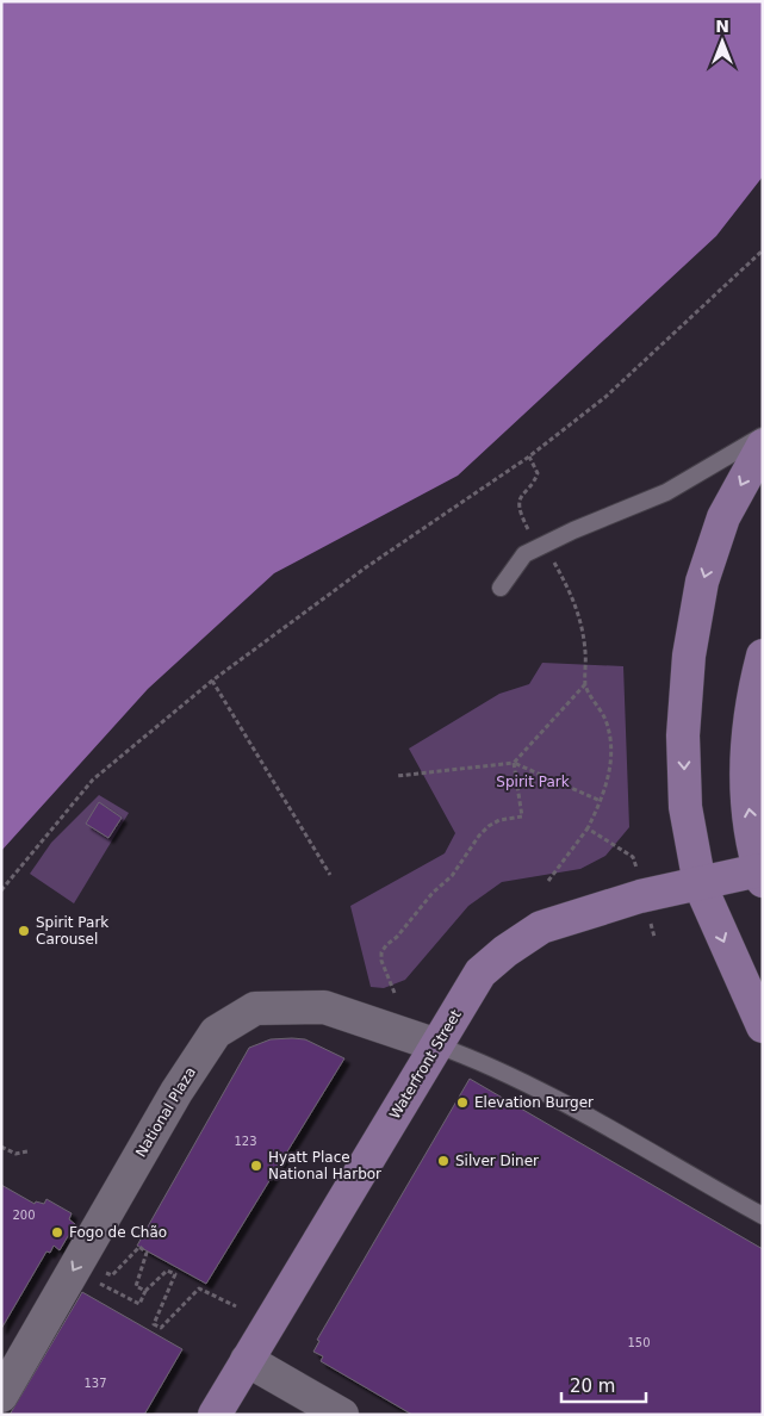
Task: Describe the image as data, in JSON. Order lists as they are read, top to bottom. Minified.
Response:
{"streets":{"main road":["Waterfront Street"],"street":["National Plaza"]},"crossings":[["Waterfront Street","National Plaza"]],"one_way":["National Plaza"],"parks":["Spirit Park"],"places":["Spirit Park Carousel","Elevation Burger","Silver Diner","Hyatt Place National Harbor","Fogo de Chão"],"house_numbers":["123","200","150","137"],"scale_bar":"20 m","north":"top"}
